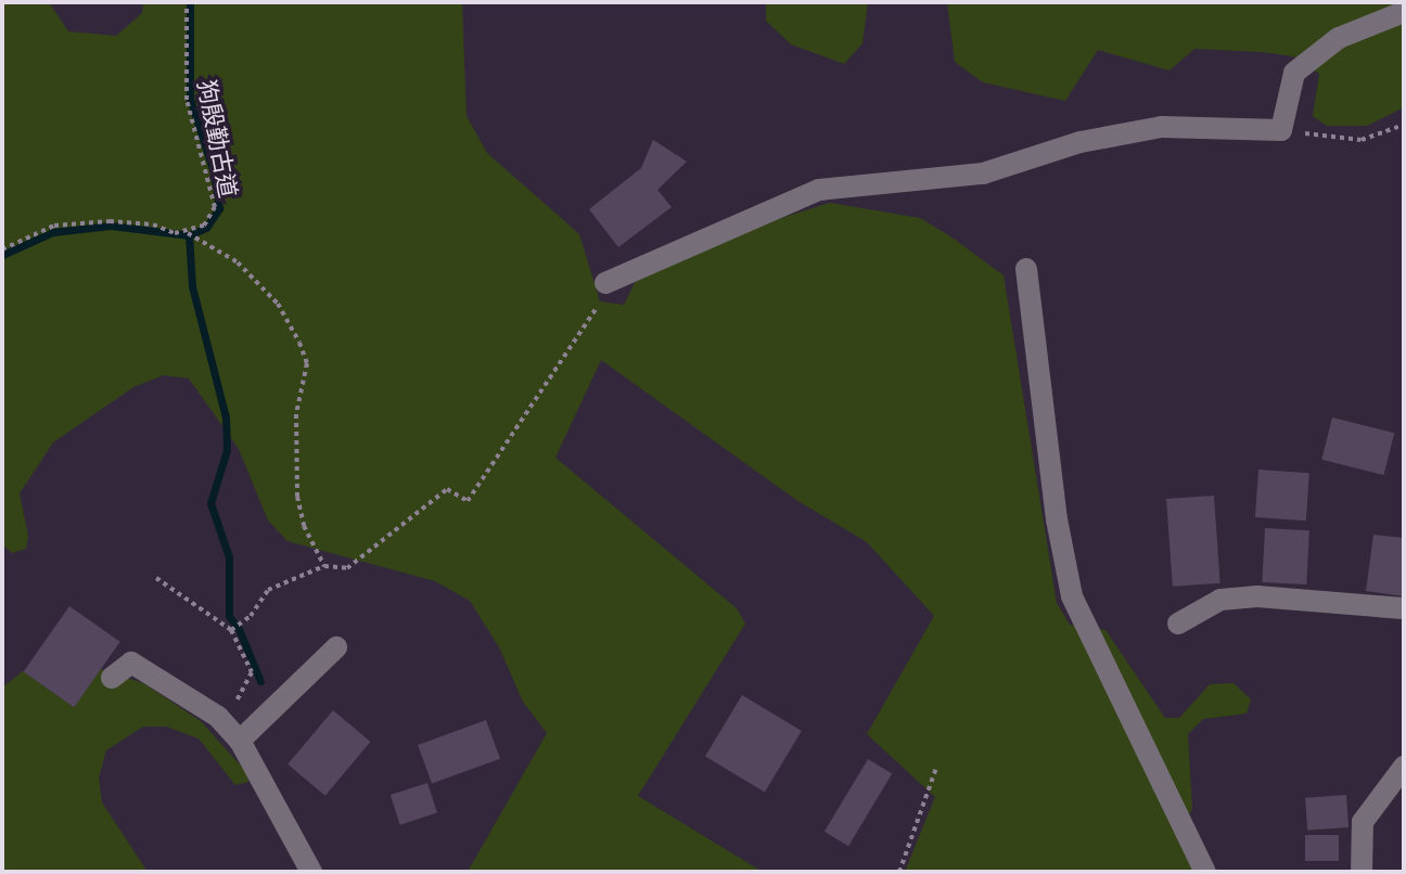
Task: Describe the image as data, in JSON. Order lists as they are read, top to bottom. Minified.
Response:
{"streets":{"path":["狗殷勤古道"]}}
